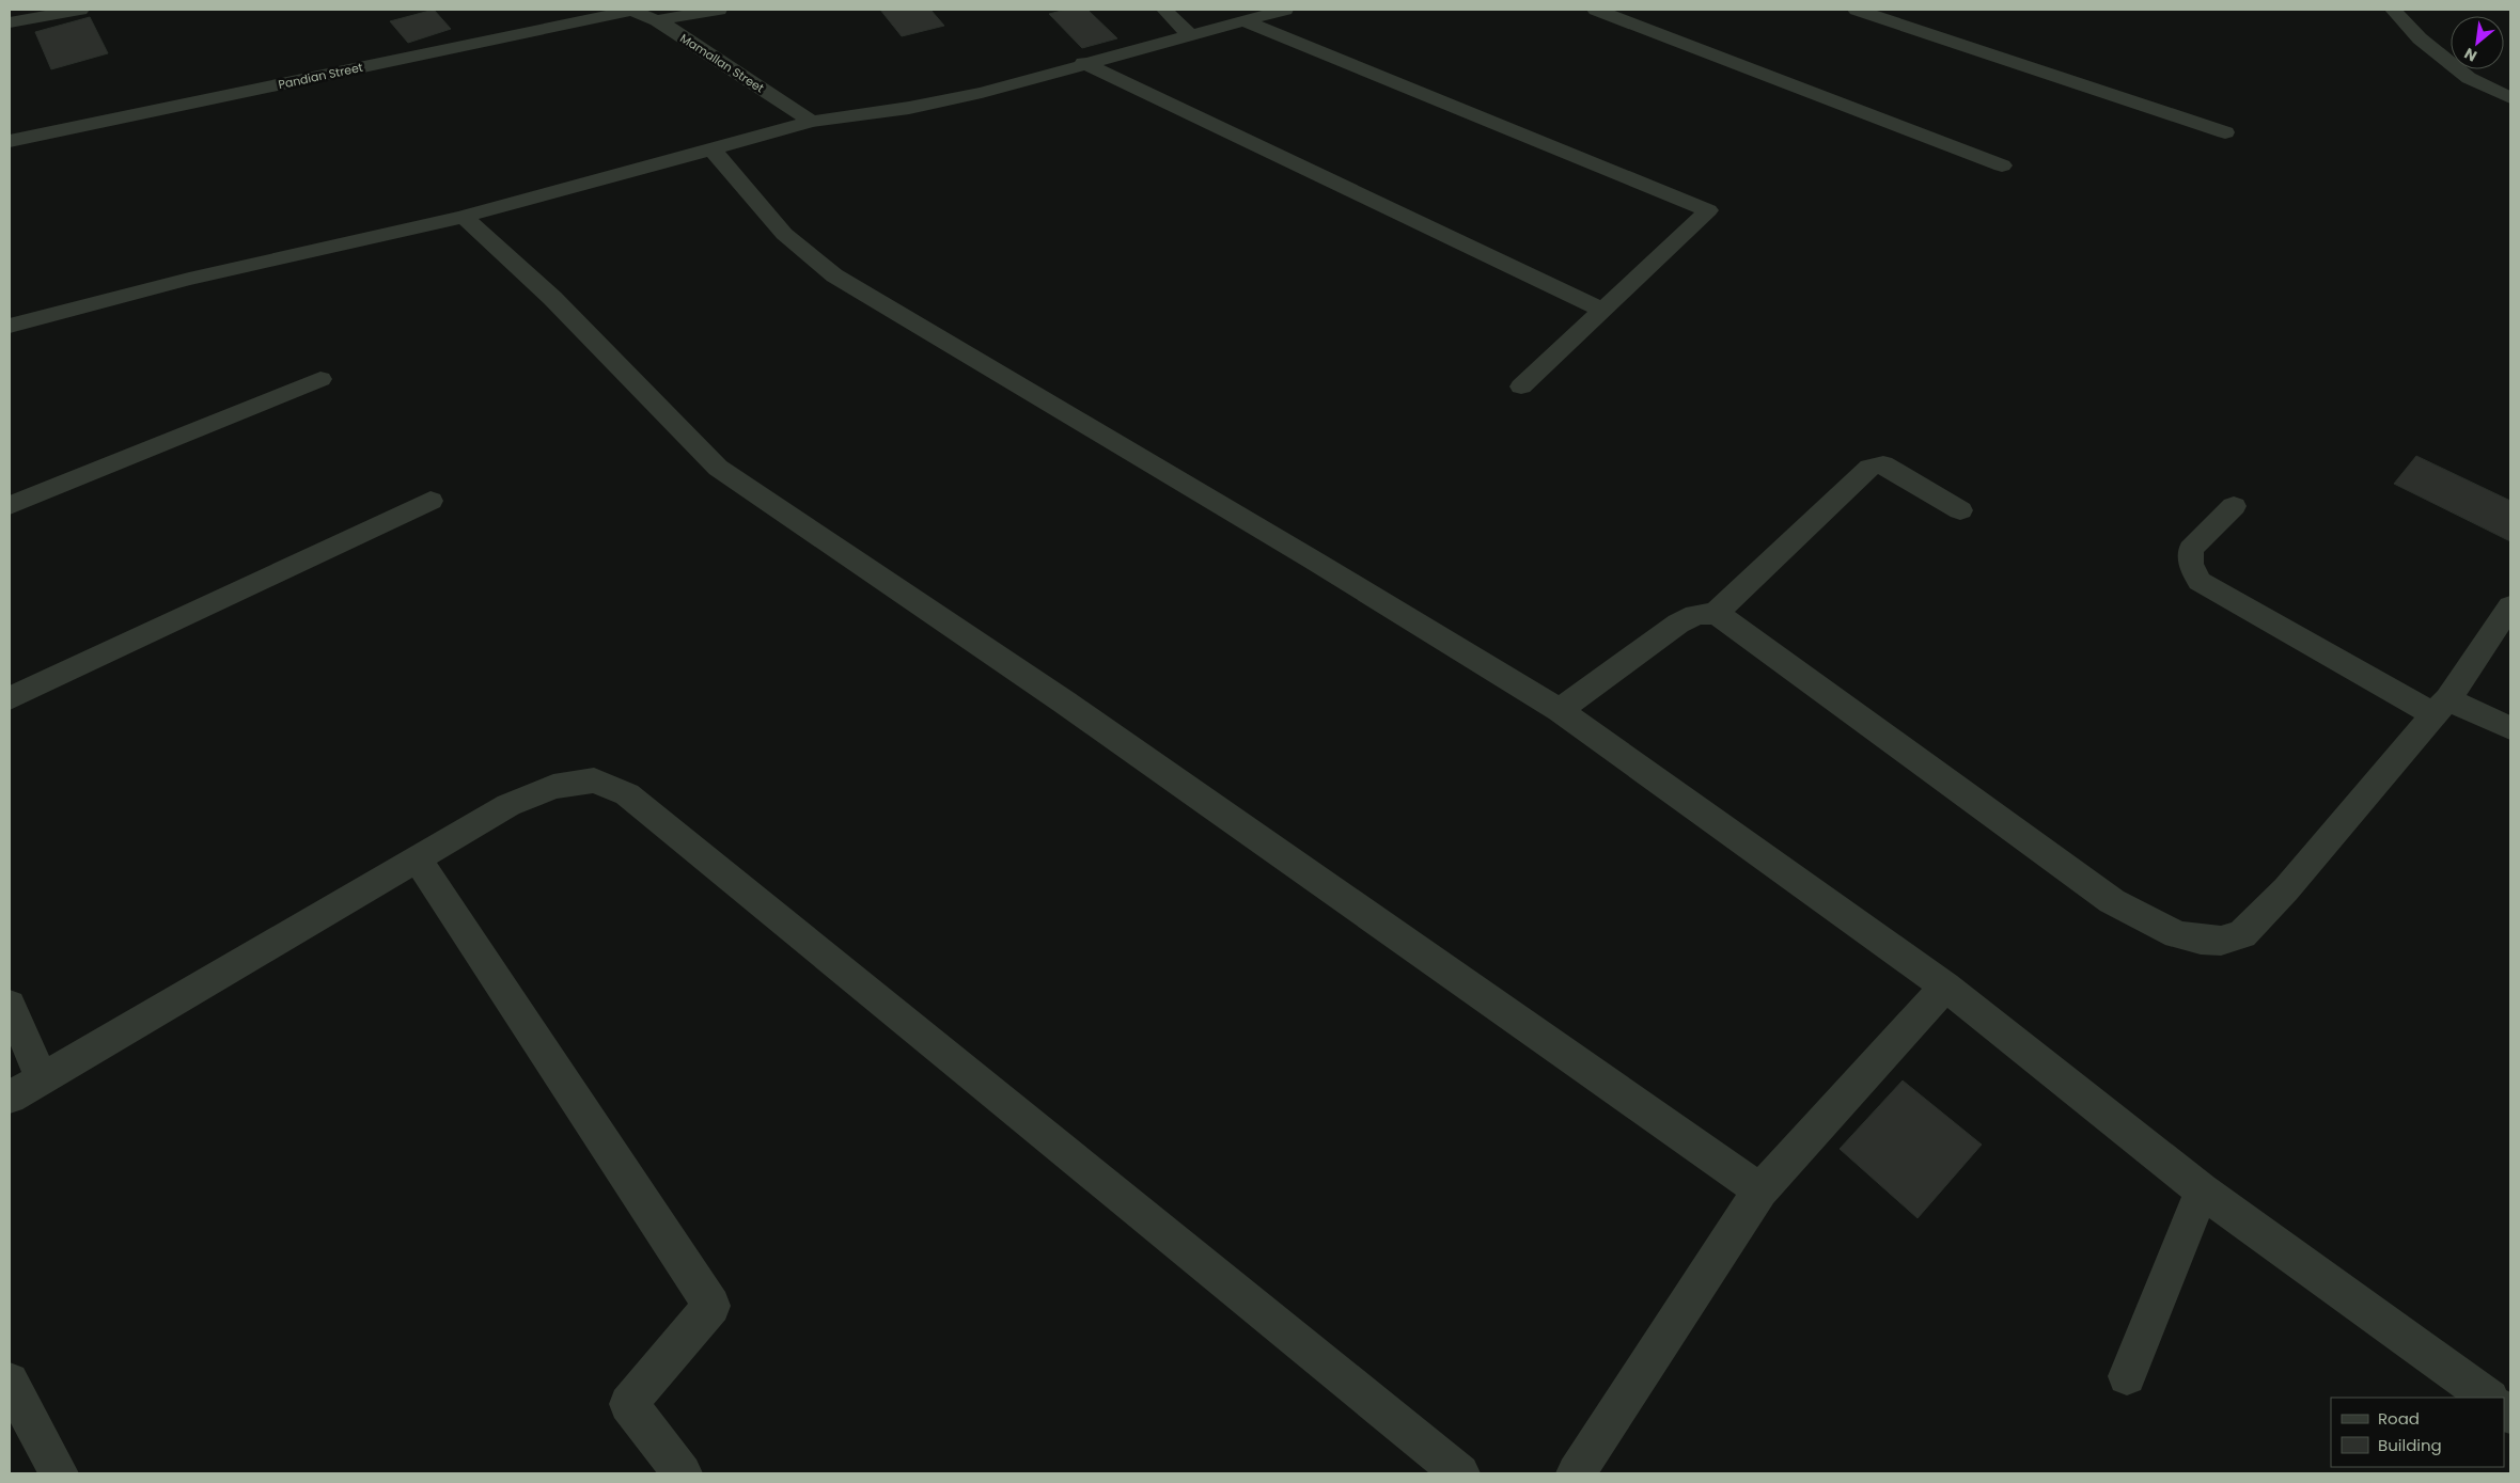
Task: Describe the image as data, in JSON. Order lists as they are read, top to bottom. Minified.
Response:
{"streets":{"street":["Mamallan Street","Pandian Street"]},"crossings":[["Mamallan Street","Pandian Street"]],"legend":["Road","Building"],"north":"bottom left"}
